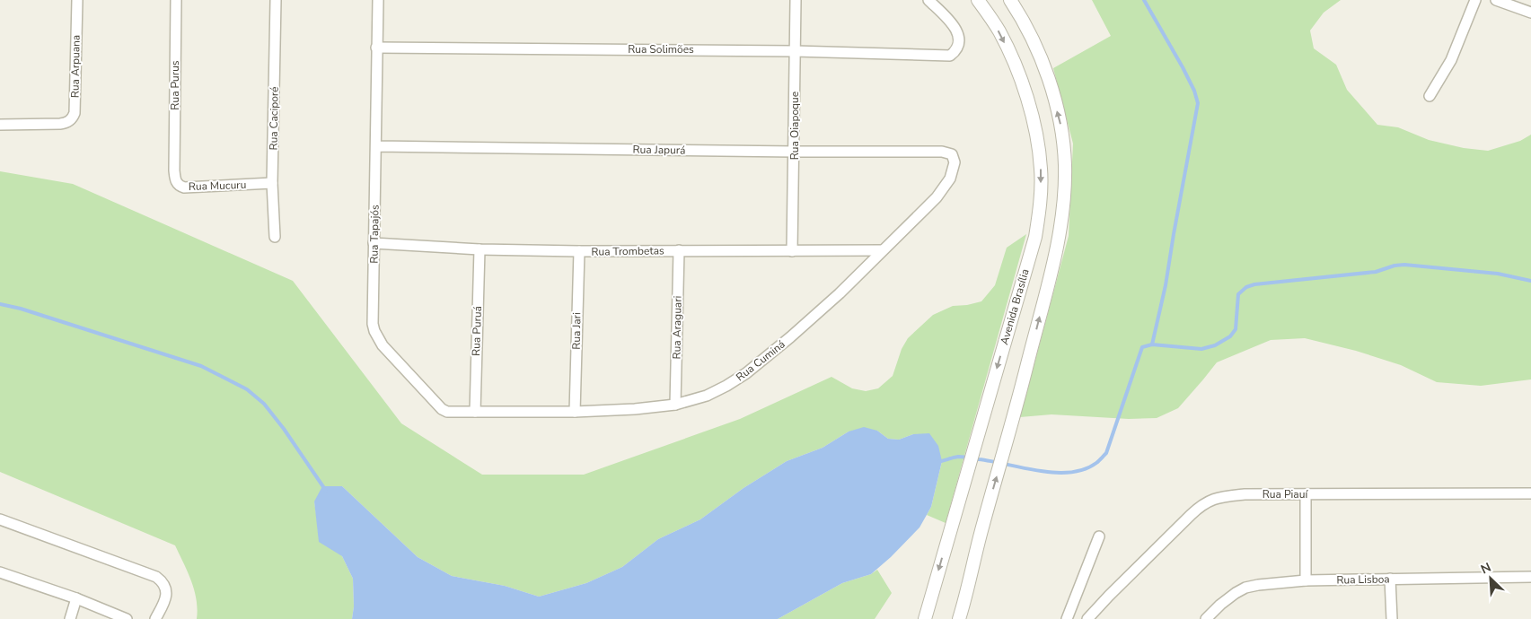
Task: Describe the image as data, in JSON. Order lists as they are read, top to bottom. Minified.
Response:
{"streets":{"street":["Rua Solimões","Rua Arpuana","Rua Purus","Rua Caciporé","Rua Oiapoque","Rua Japurá","Rua Mucuru","Rua Tapajós","Rua Trombetas","Avenida Brasília","Rua Araguari","Rua Puruá","Rua Jari","Rua Cuminá","Rua Piauí","Rua Lisboa"]},"crossings":[["Rua Solimões","Rua Oiapoque"],["Rua Solimões","Rua Tapajós"],["Rua Purus","Rua Mucuru"],["Rua Caciporé","Rua Mucuru"],["Rua Oiapoque","Rua Japurá"],["Rua Oiapoque","Rua Trombetas"],["Rua Japurá","Rua Tapajós"],["Rua Japurá","Rua Cuminá"],["Rua Tapajós","Rua Trombetas"],["Rua Tapajós","Rua Puruá"],["Rua Tapajós","Rua Cuminá"],["Rua Trombetas","Rua Araguari"],["Rua Trombetas","Rua Puruá"],["Rua Trombetas","Rua Jari"],["Rua Trombetas","Rua Cuminá"],["Rua Araguari","Rua Cuminá"],["Rua Puruá","Rua Cuminá"],["Rua Jari","Rua Cuminá"]],"north":"top left"}
